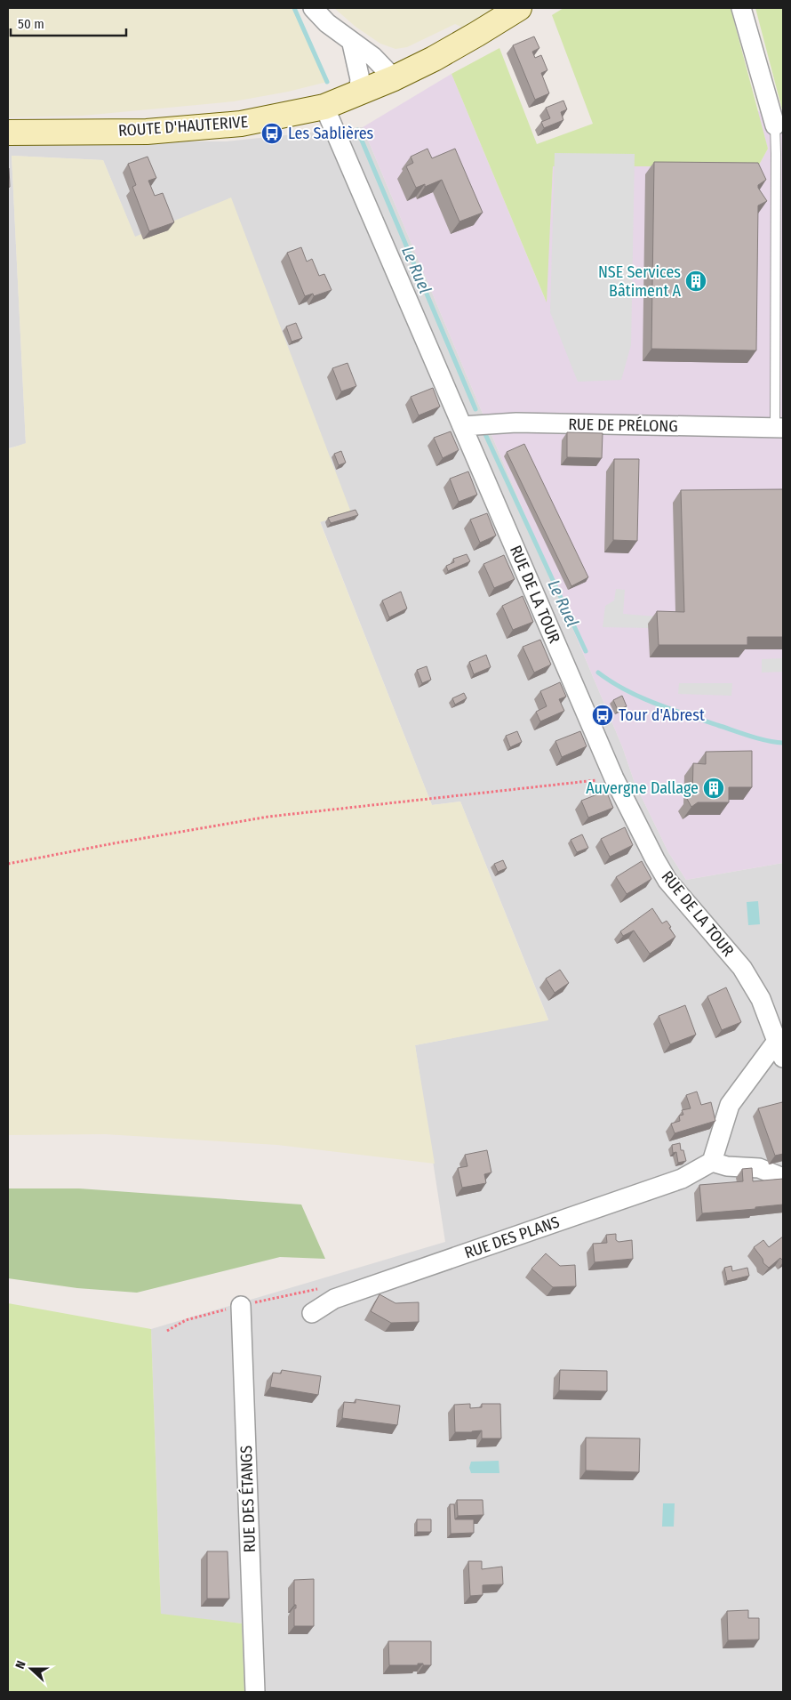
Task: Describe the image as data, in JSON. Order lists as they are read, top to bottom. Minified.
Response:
{"streets":{"main road":["ROUTE D'HAUTERIVE"],"street":["RUE DE PRÉLONG","RUE DE LA TOUR","RUE DES PLANS","RUE DES ÉTANGS"]},"crossings":[["ROUTE D'HAUTERIVE","RUE DE LA TOUR"],["RUE DE PRÉLONG","RUE DE LA TOUR"]],"water":["Le Ruel"],"places":{"bus stop":["Les Sablières","Tour d'Abrest"],"building":["NSE Services Bâtiment A","Auvergne Dallage"]},"scale_bar":"50 m","north":"left"}
